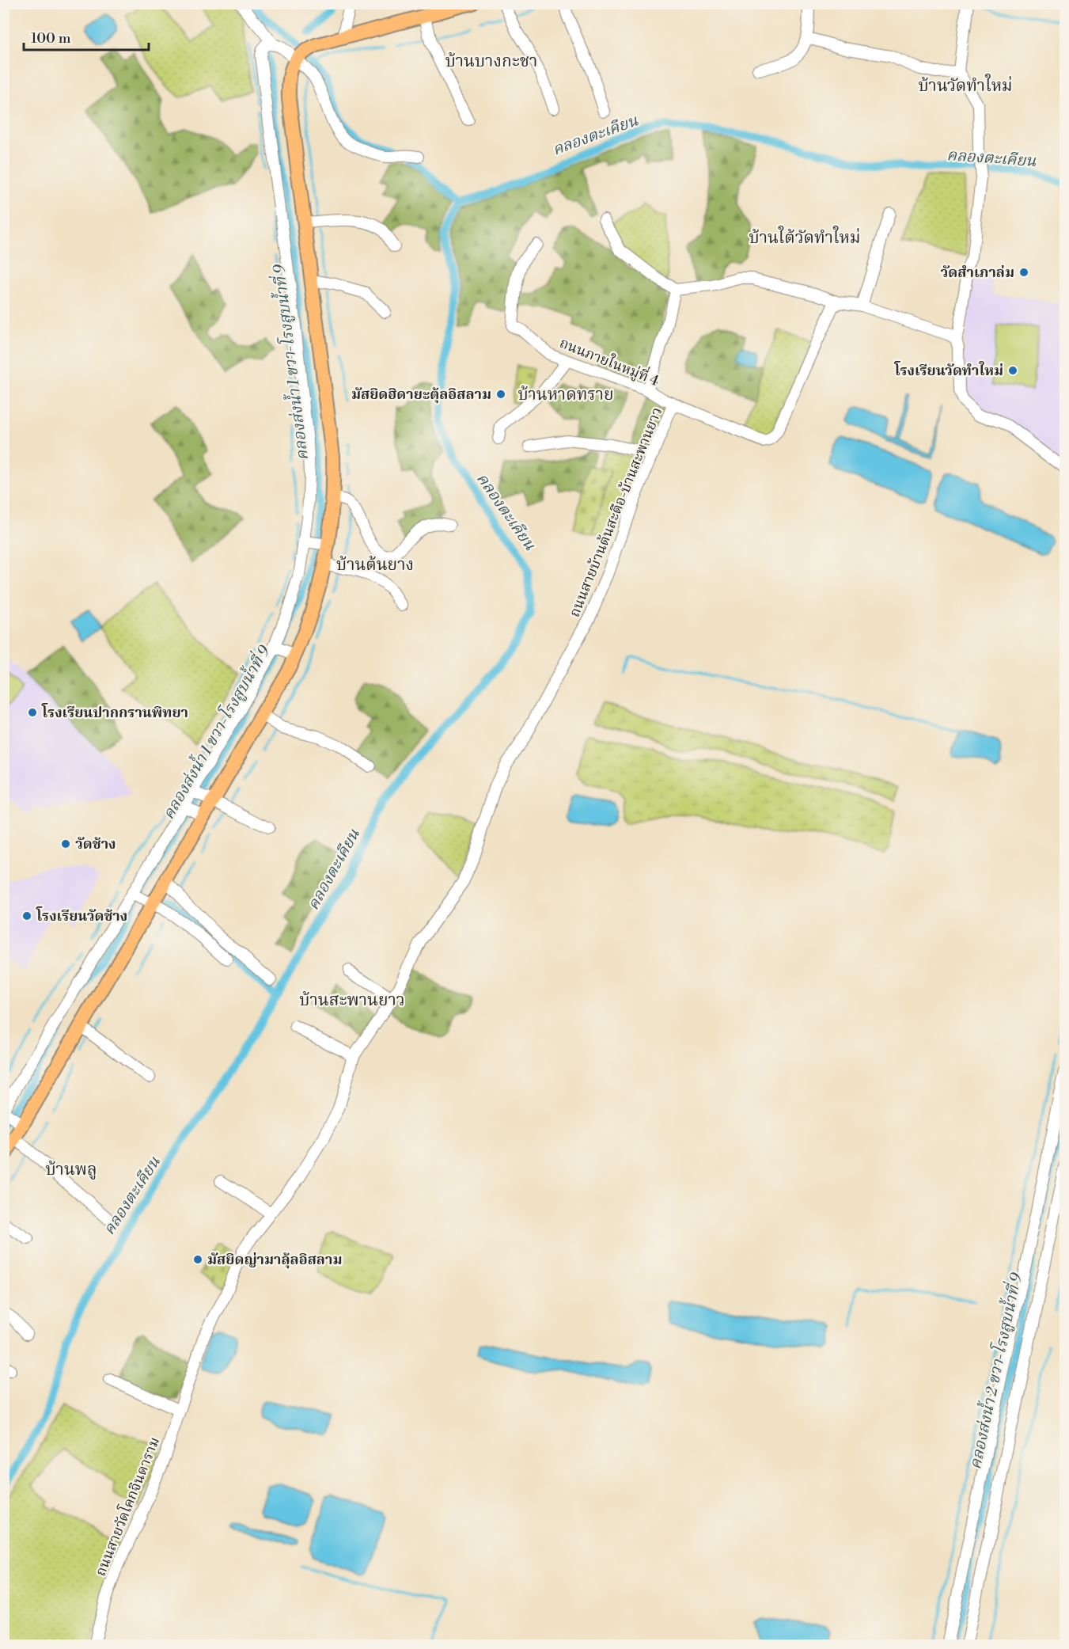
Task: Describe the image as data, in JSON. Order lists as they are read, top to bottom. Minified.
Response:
{"streets":{"street":["ถนนภายในหมู่ที่ 4","ถนนสายบ้านต้นสะตือ-บ้านสะพานยาว","ถนนสายวัดโคกจินดาราม"]},"crossings":[["ถนนภายในหมู่ที่ 4","ถนนสายบ้านต้นสะตือ-บ้านสะพานยาว"],["ถนนสายบ้านต้นสะตือ-บ้านสะพานยาว","ถนนสายวัดโคกจินดาราม"]],"districts":["บ้านบางกะชา","บ้านวัดทำใหม่","บ้านใต้วัดทำใหม่","บ้านหาดทราย","บ้านต้นยาง","บ้านสะพานยาว","บ้านพลู"],"water":["คลองตะเคียน","คลองส่งน้ำ 1 ขวา-โรงสูบน้ำที่ 9","คลองส่งน้ำ 2 ขวา-โรงสูบน้ำที่ 9"],"places":["วัดสำเภาล่ม","โรงเรียนวัดทำใหม่","มัสยิดฮิดายะตุ้ลอิสลาม","โรงเรียนปากกรานพิทยา","วัดช้าง","โรงเรียนวัดช้าง","มัสยิดญ่ามาลุ้ลอิสลาม"],"scale_bar":"100 m"}
